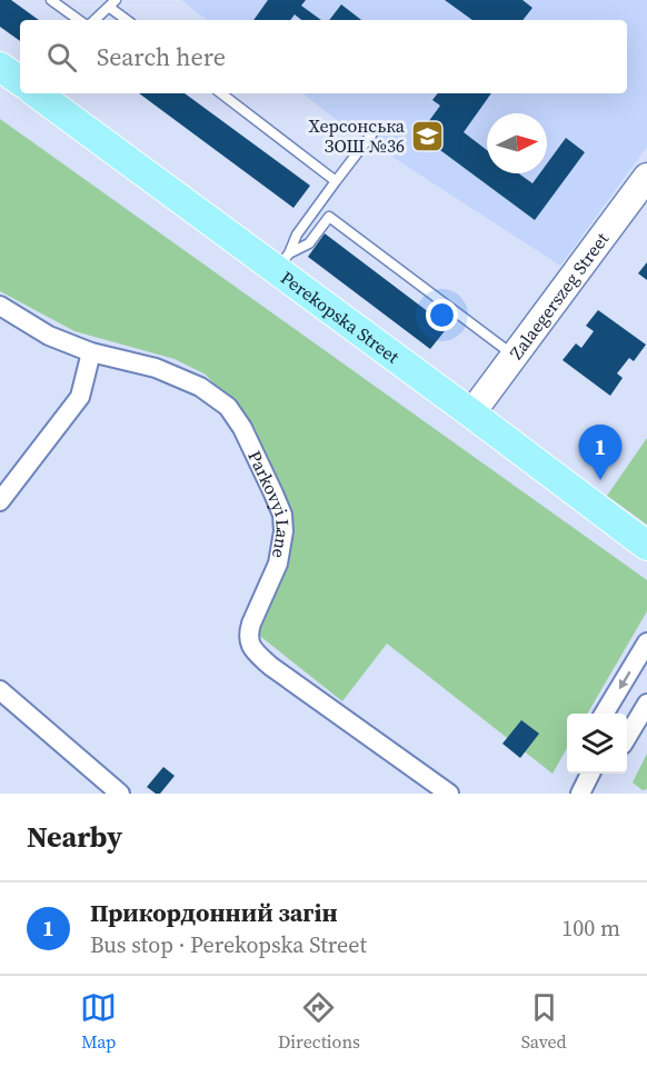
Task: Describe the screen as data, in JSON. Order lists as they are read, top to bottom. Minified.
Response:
{"streets":{"main road":["Zalaegerszeg Street","Perekopska Street"],"street":["Parkovyi Lane"]},"crossings":[["Zalaegerszeg Street","Perekopska Street"]],"places":{"school or university":["Херсонська ЗОШ №36"]},"north":"right","page":{"search":"Search here","pins":"1","heading":"Nearby","list":[{"mark":"1","name":"Прикордонний загін","note":"Bus stop · Perekopska Street","value":"100 m"}],"nav":["Map","Directions","Saved"]}}
